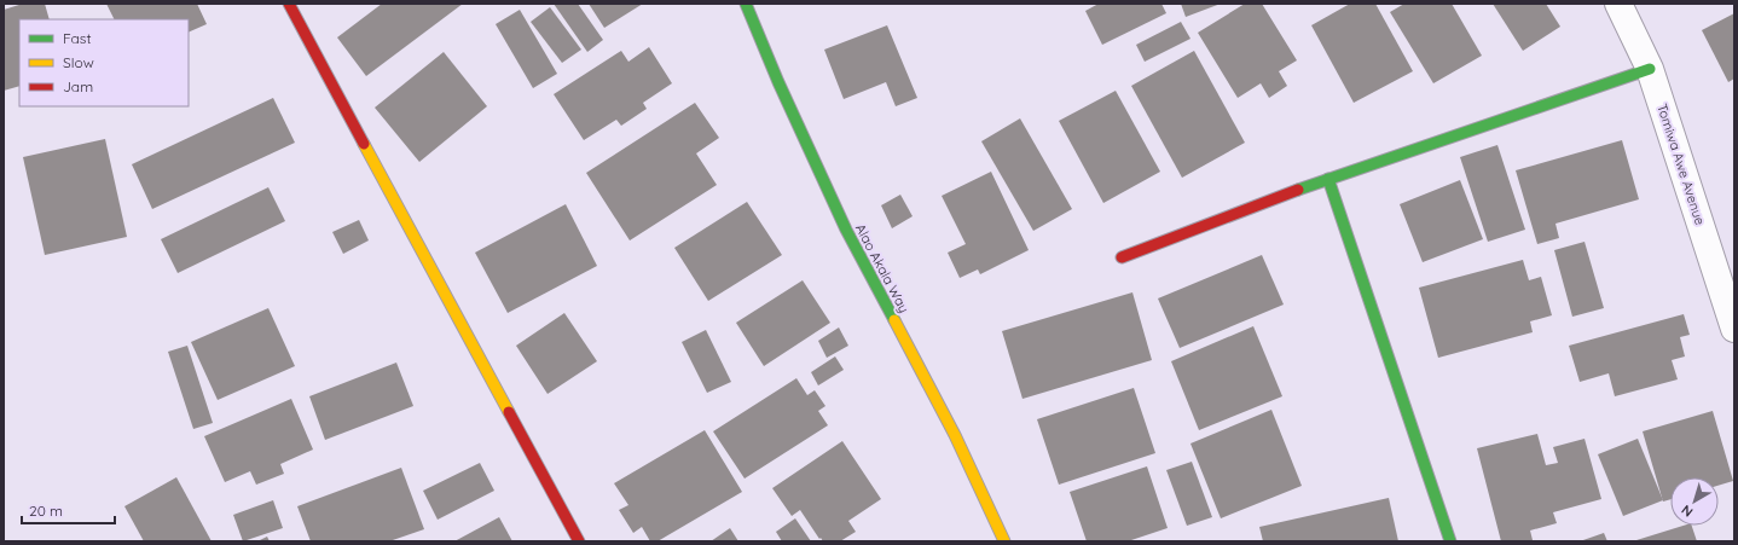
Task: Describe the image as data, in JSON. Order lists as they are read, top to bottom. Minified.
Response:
{"streets":{"street":["Tomiwa Awe Avenue","Alao Akala Way"]},"legend":["Fast","Slow","Jam"],"scale_bar":"20 m","north":"bottom left"}
